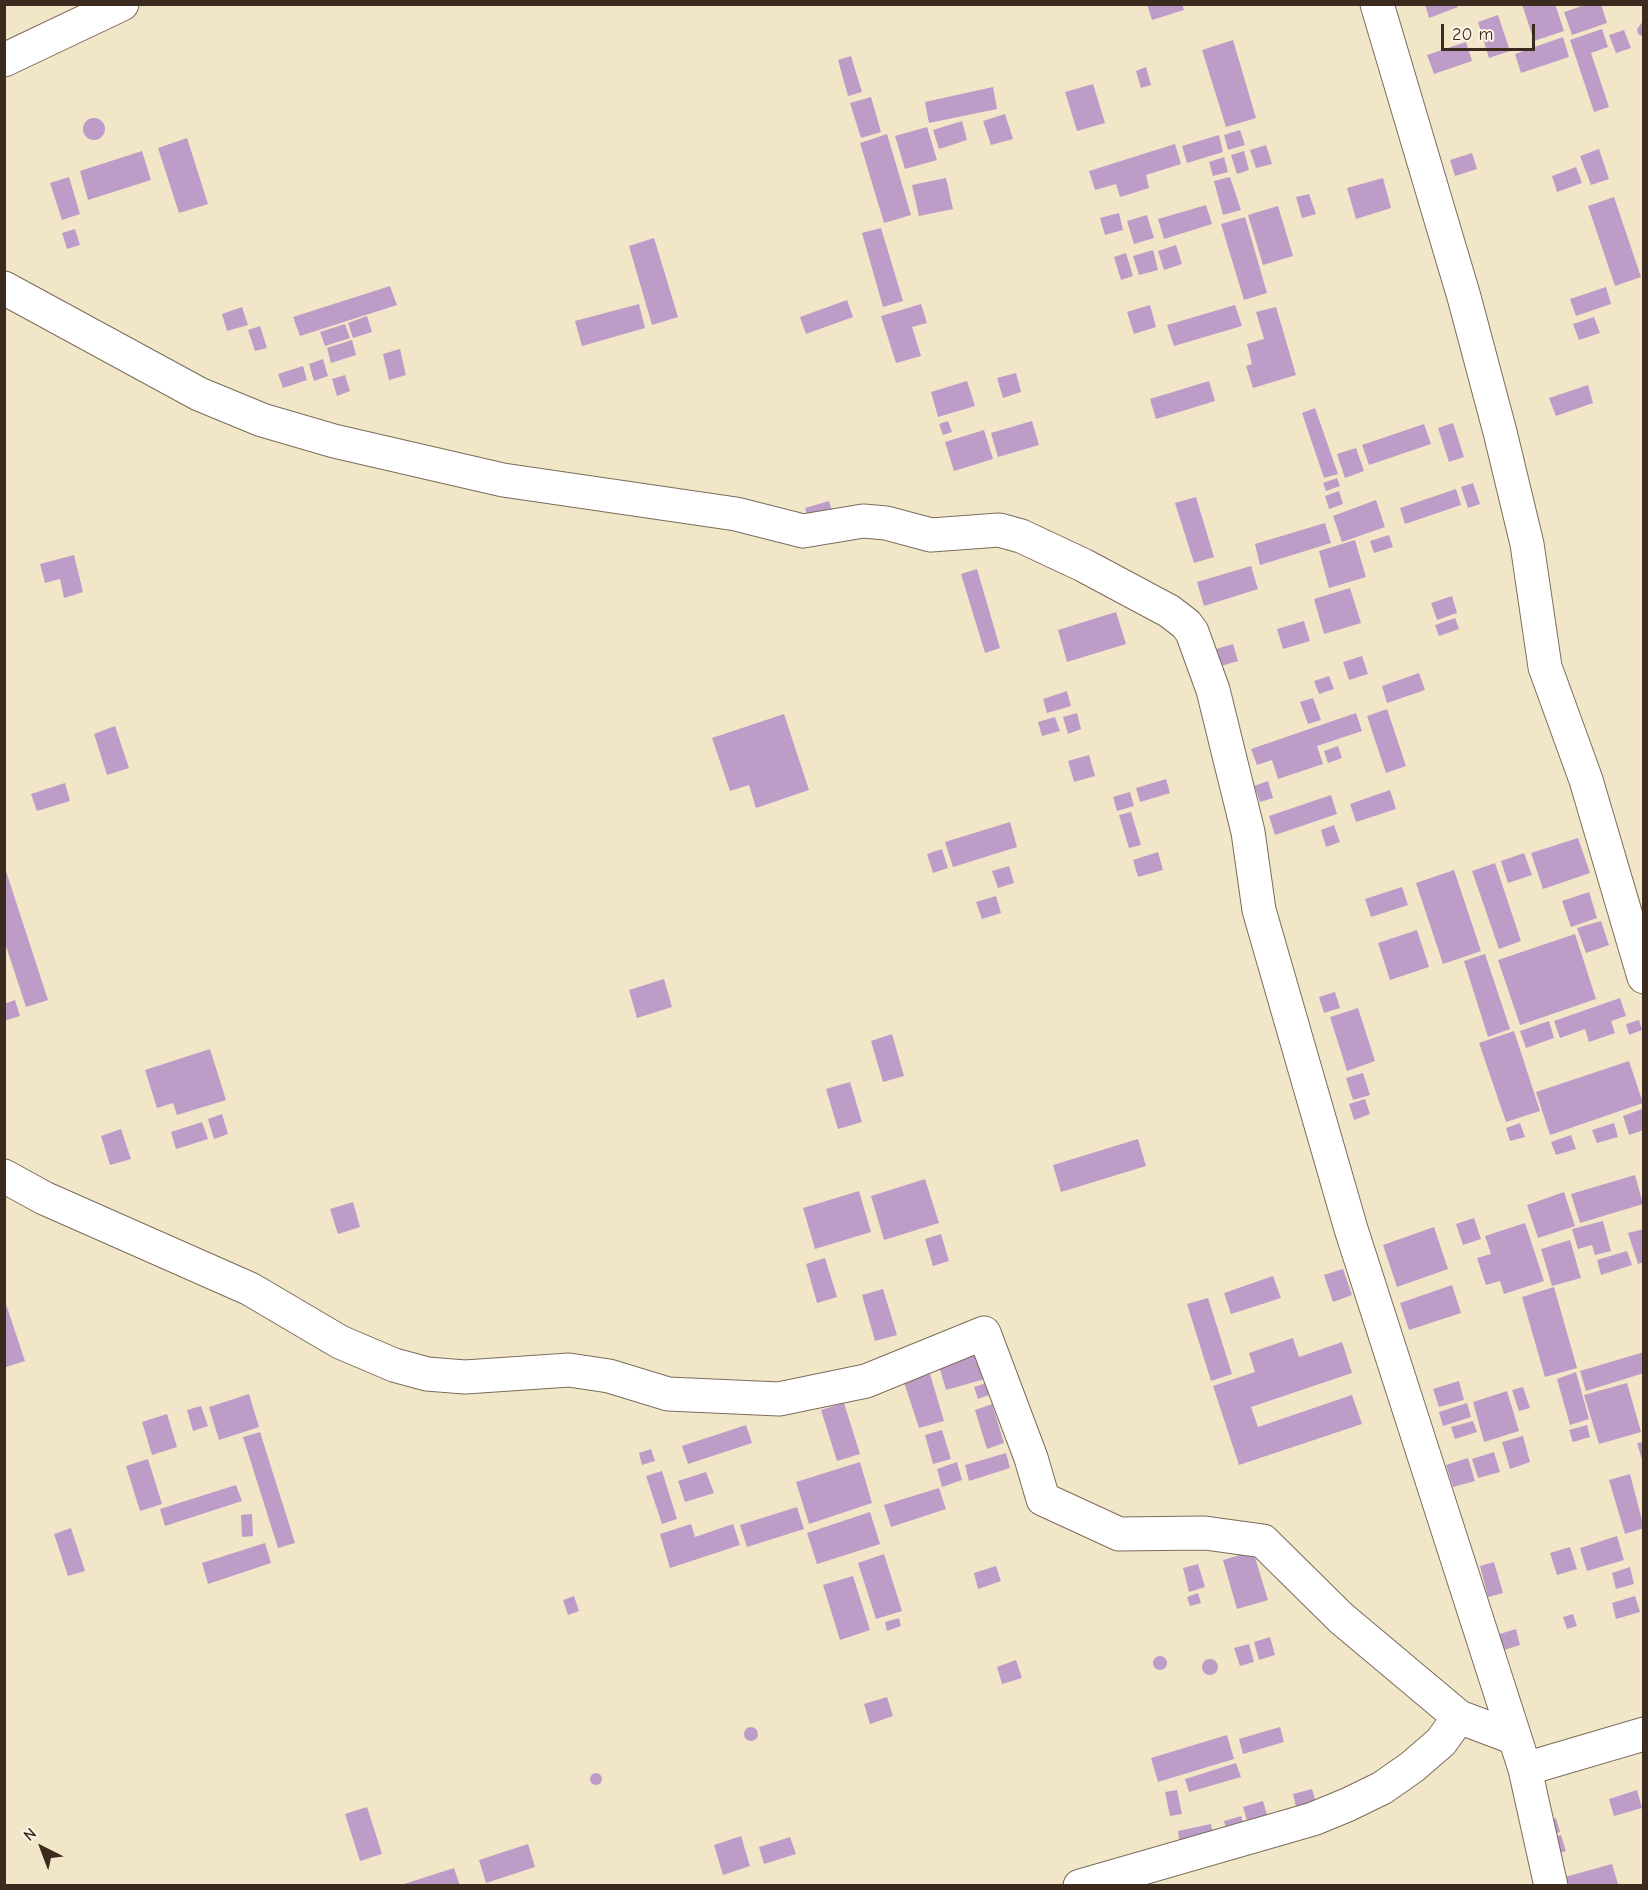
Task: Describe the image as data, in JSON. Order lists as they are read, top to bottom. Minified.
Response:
{"scale_bar":"20 m","north":"top left"}
